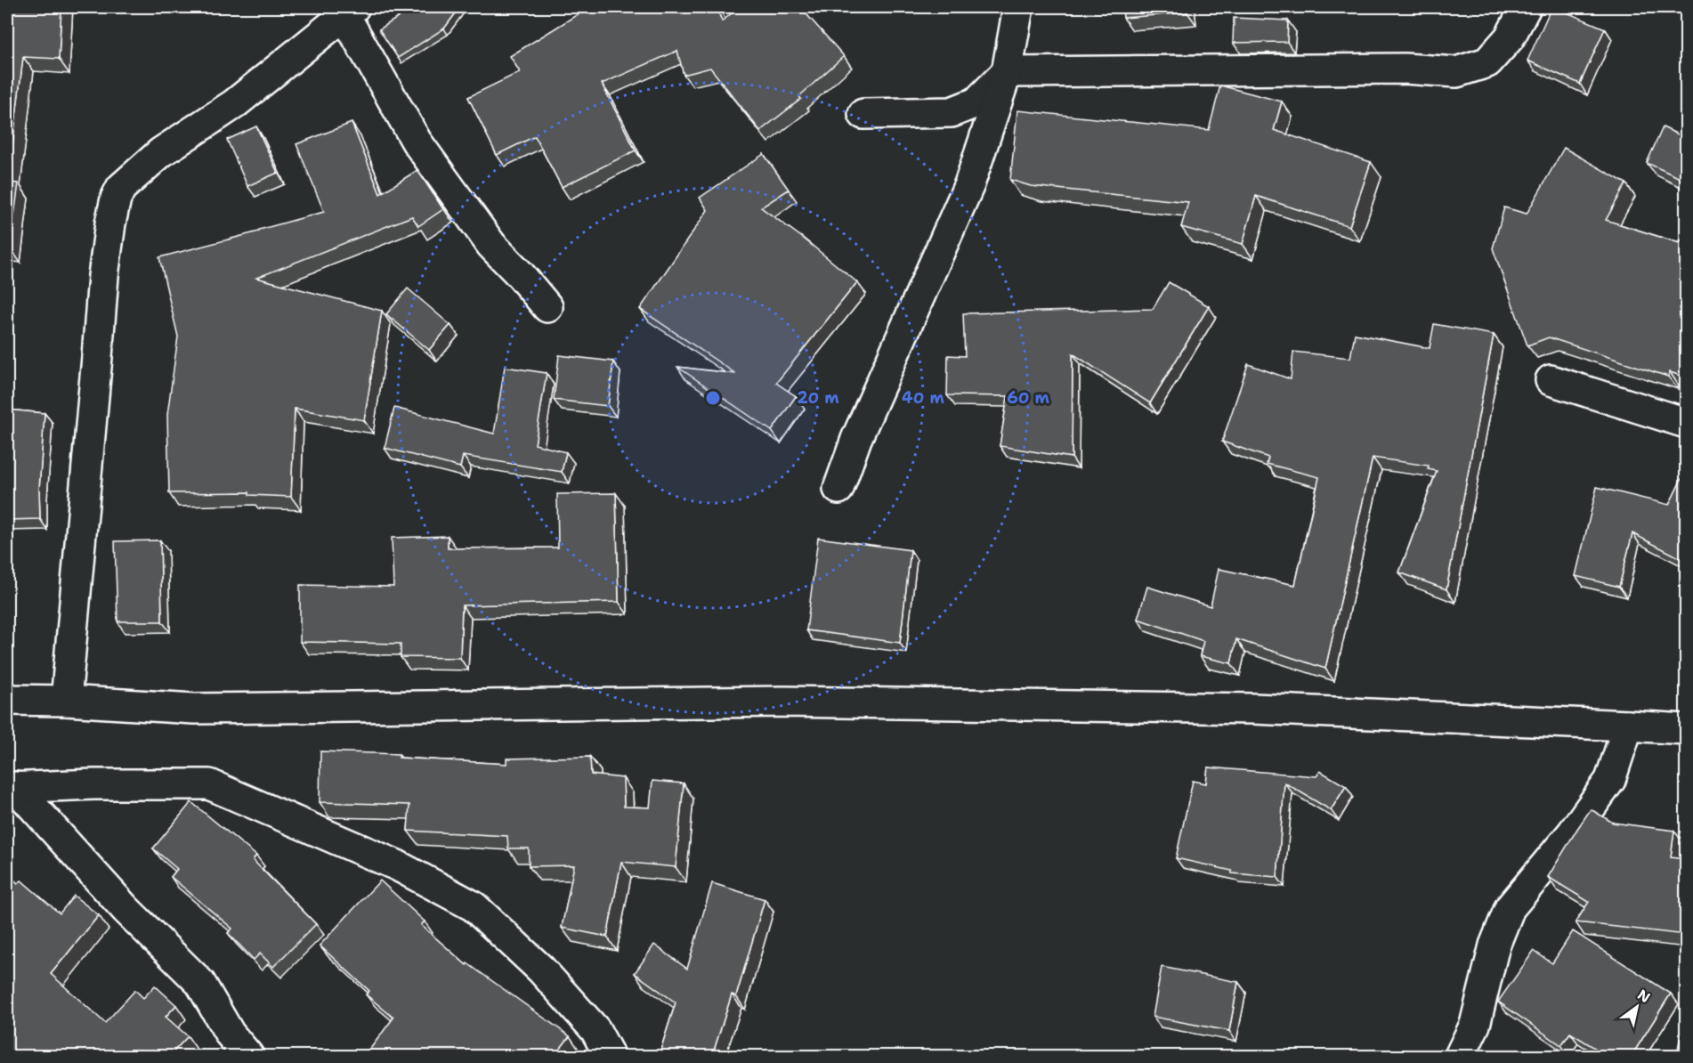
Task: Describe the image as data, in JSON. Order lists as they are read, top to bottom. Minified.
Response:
{"north":"top right","rings":["20 m","40 m","60 m"]}
